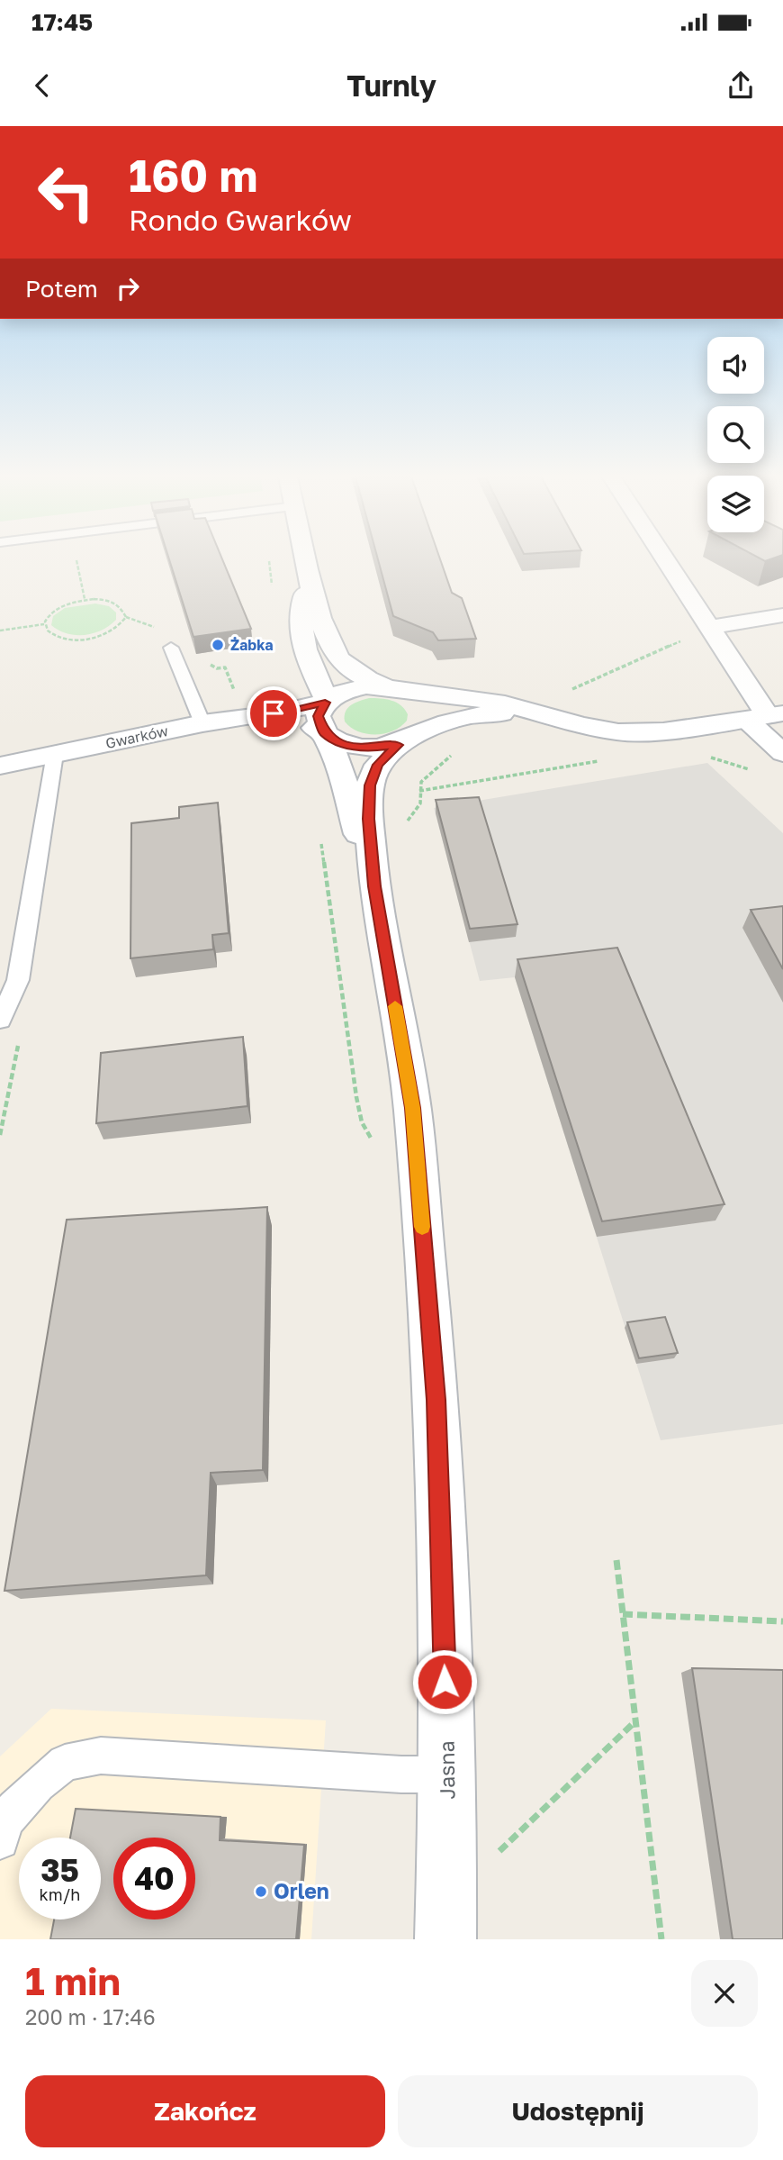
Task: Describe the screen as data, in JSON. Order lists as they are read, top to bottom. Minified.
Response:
{"streets":{"street":["Gwarków","Jasna"]},"crossings":[["Gwarków","Jasna"]],"places":["Żabka","Orlen"],"page":{"status":"17:45","header":"Turnly","turn":["160 m","Rondo Gwarków"],"then":"Potem","speed":"35 km/h","limit":"40","heading":["1 min","200 m · 17:46"],"buttons":["Zakończ","Udostępnij"]}}
